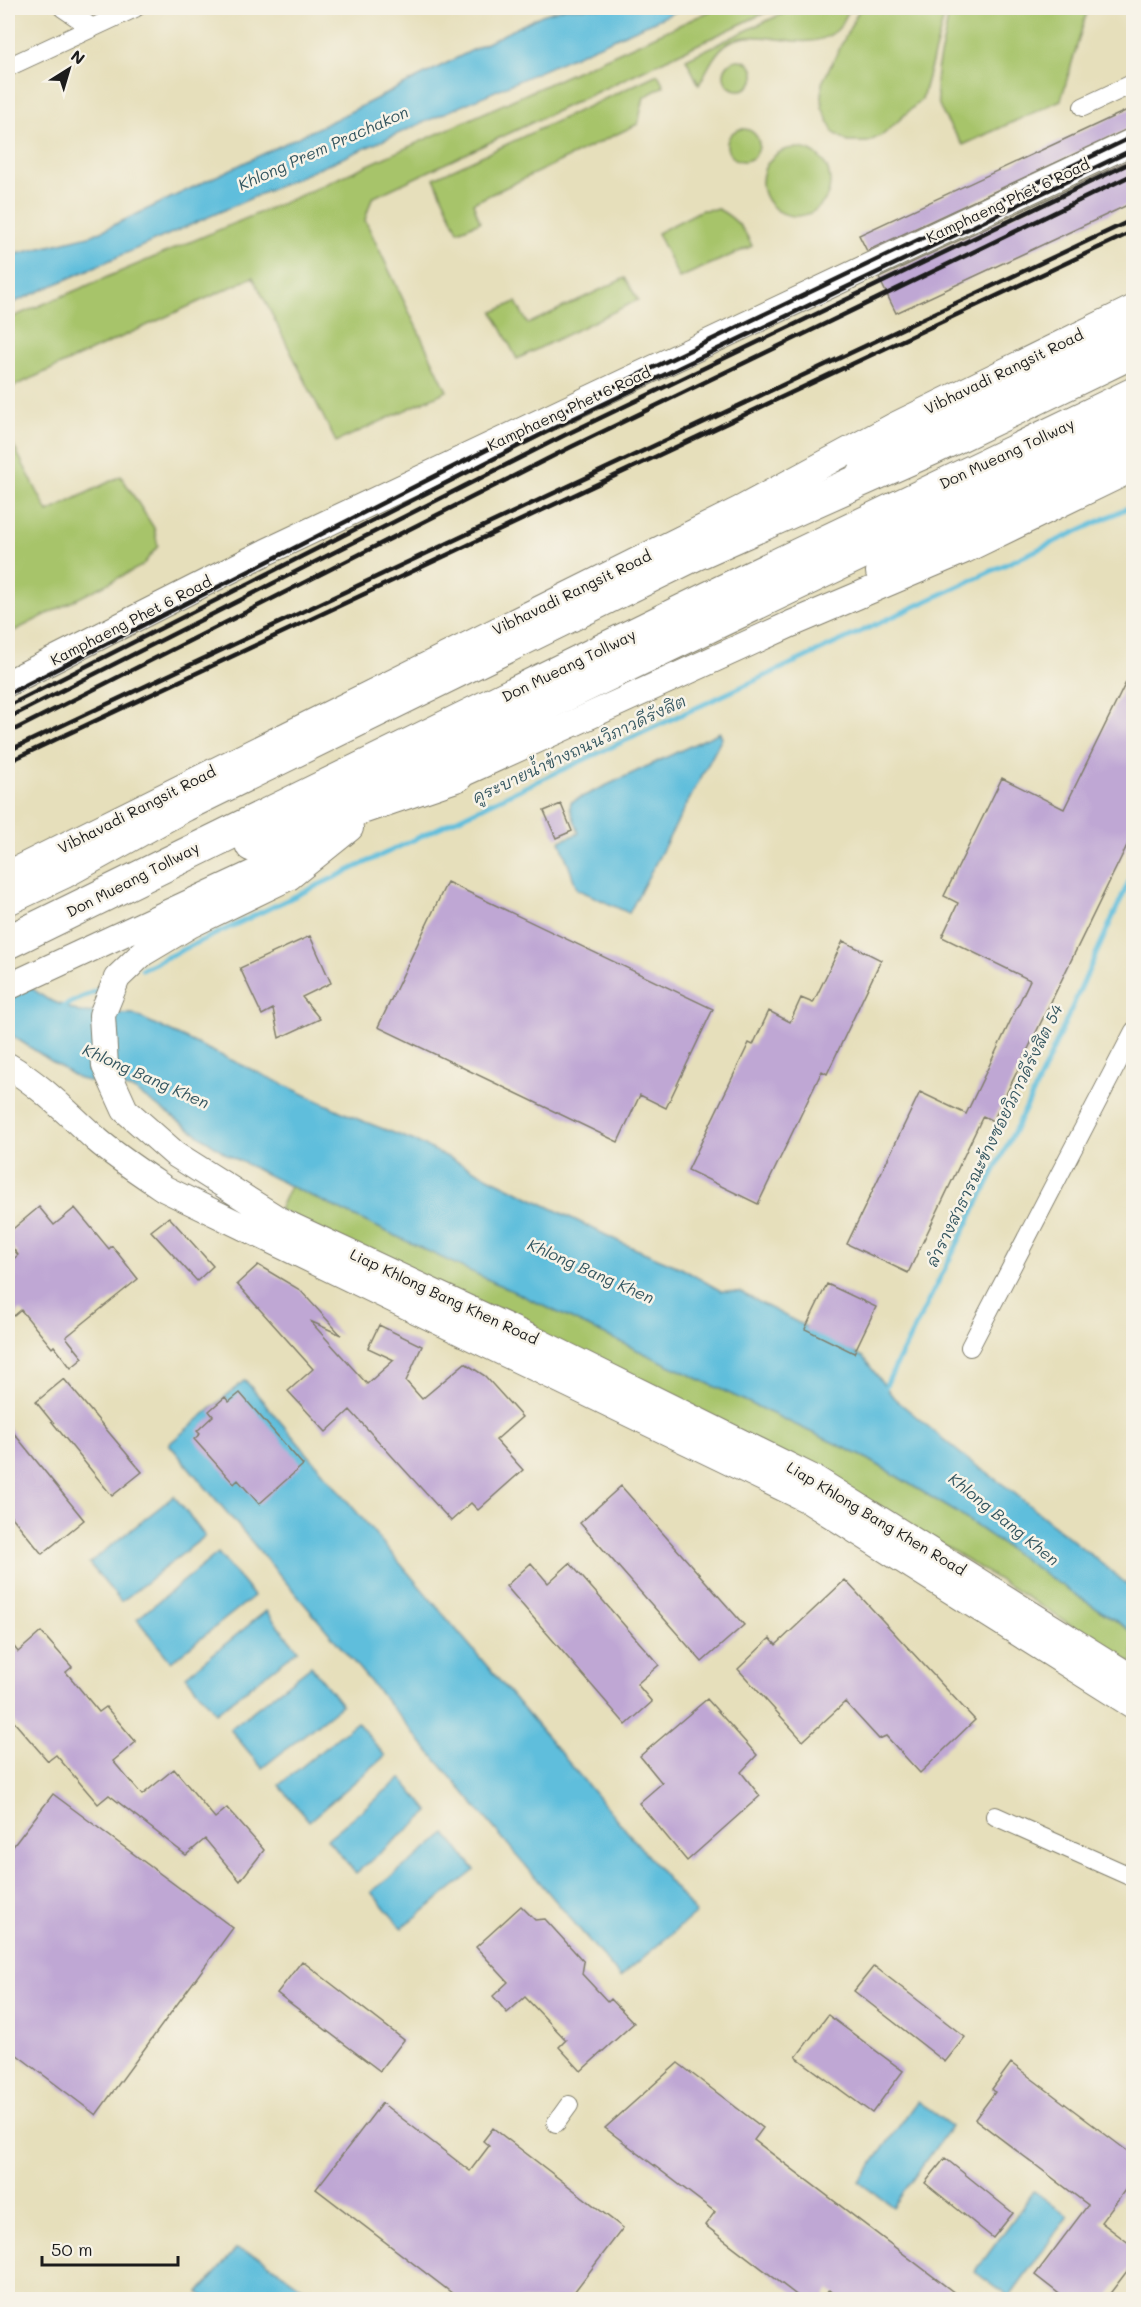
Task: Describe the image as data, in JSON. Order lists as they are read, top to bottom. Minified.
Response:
{"streets":{"highway":["Vibhavadi Rangsit Road","Don Mueang Tollway"],"main road":["Kamphaeng Phet 6 Road","Liap Khlong Bang Khen Road"]},"water":["Khlong Prem Prachakon","คูระบายน้ำข้างถนนวิภาวดีรังสิต","Khlong Bang Khen","ลำรางสาธารณะข้างซอยวิภาวดีรังสิต 54"],"scale_bar":"50 m","north":"top right"}
